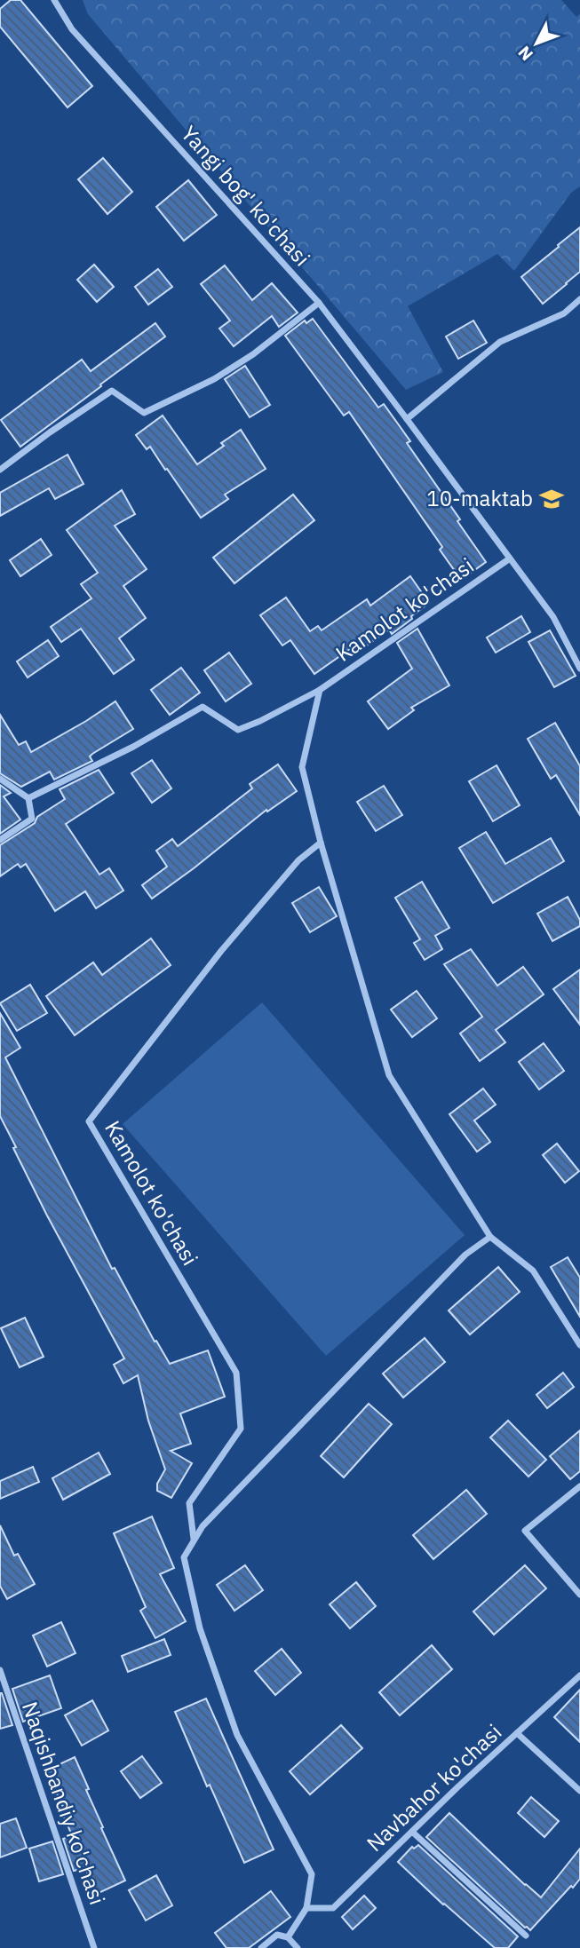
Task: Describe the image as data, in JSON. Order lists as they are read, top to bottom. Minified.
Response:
{"streets":{"street":["Yangi bog' ko'chasi","Kamolot ko'chasi","Navbahor ko'chasi","Naqishbandiy ko'chasi"]},"crossings":[["Yangi bog' ko'chasi","Kamolot ko'chasi"]],"places":{"school or university":["10-maktab"]},"north":"bottom left"}
